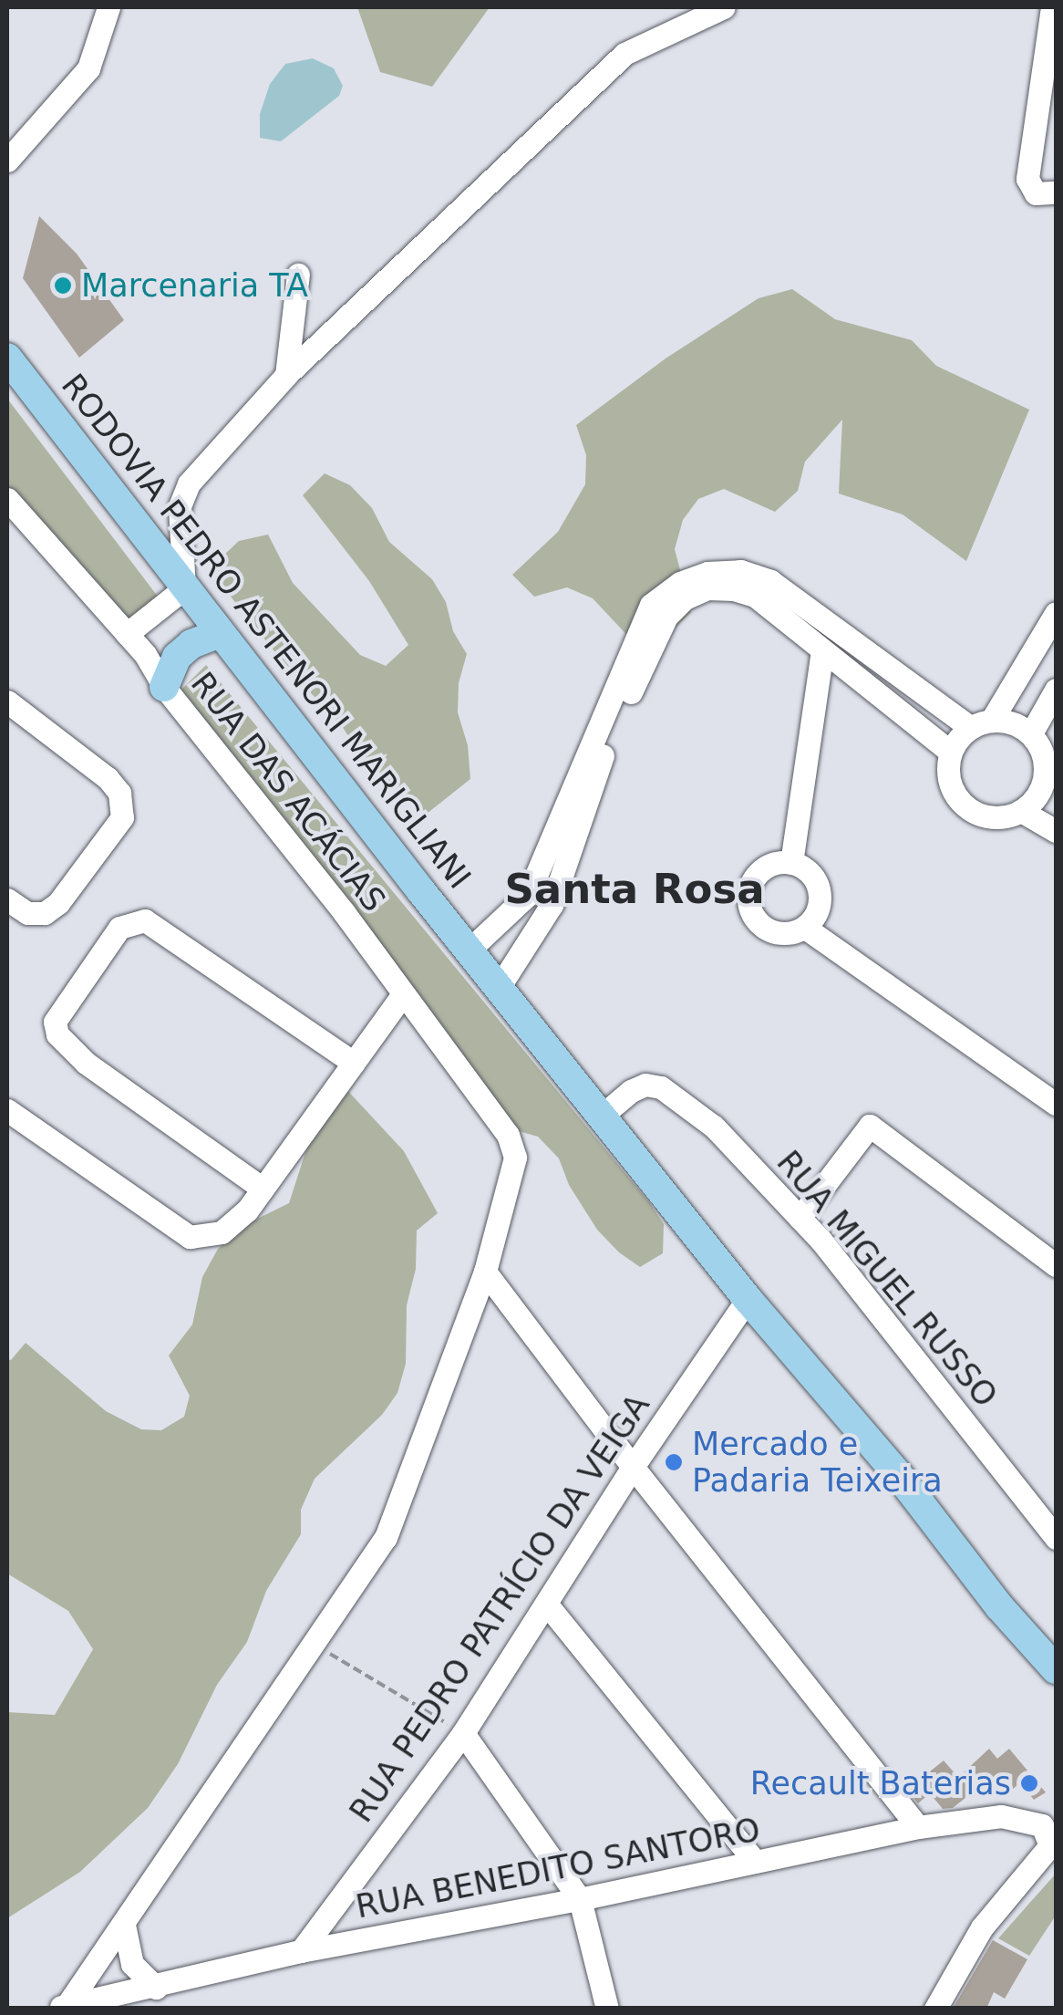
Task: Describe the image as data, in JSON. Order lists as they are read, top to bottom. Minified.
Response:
{"streets":{"main road":["RODOVIA PEDRO ASTENORI MARIGLIANI"],"street":["RUA DAS ACÁCIAS","RUA MIGUEL RUSSO","RUA PEDRO PATRÍCIO DA VEIGA","RUA BENEDITO SANTORO"]},"crossings":[["RODOVIA PEDRO ASTENORI MARIGLIANI","RUA MIGUEL RUSSO"],["RODOVIA PEDRO ASTENORI MARIGLIANI","RUA PEDRO PATRÍCIO DA VEIGA"],["RUA PEDRO PATRÍCIO DA VEIGA","RUA BENEDITO SANTORO"]],"districts":["Santa Rosa"],"places":["Marcenaria TA","Mercado e Padaria Teixeira","Recault Baterias"]}
